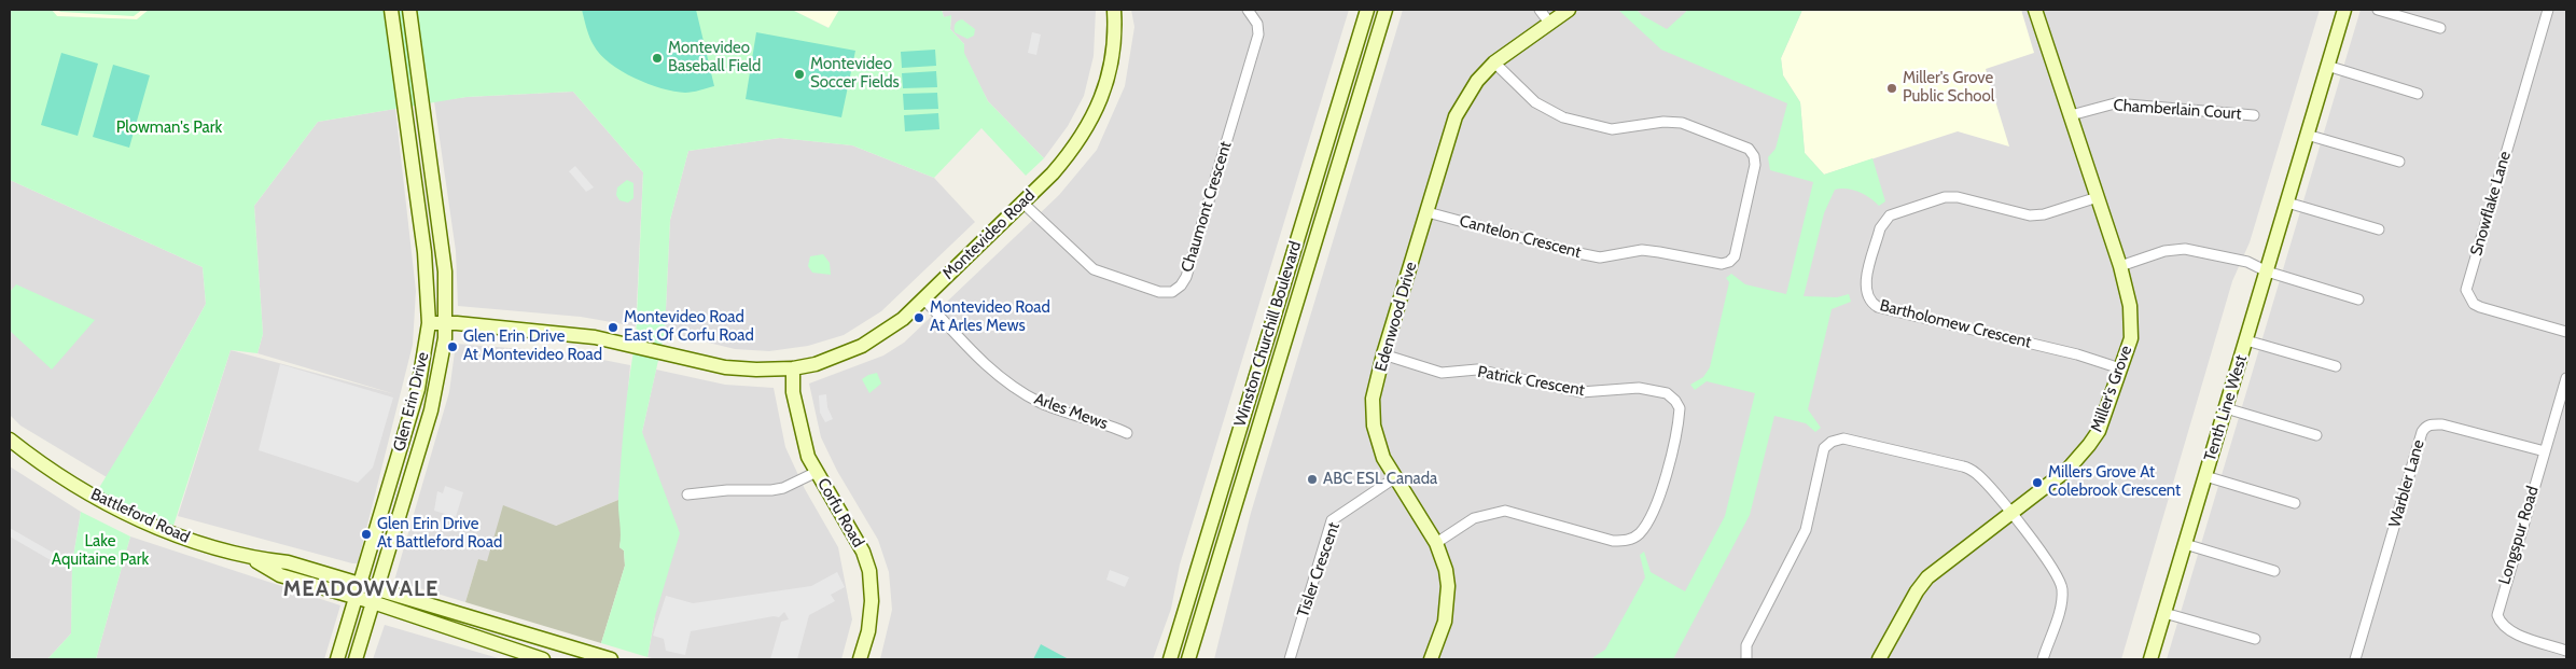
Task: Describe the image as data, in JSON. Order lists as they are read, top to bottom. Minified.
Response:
{"streets":{"street":["Chamberlain Court","Snowflake Lane","Chaumont Crescent","Montevideo Road","Cantelon Crescent","Edenwood Drive","Bartholomew Crescent","Winston Churchill Boulevard","Patrick Crescent","Miller's Grove","Glen Erin Drive","Tenth Line West","Arles Mews","Warbler Lane","Corfu Road","Battleford Road","Longspur Road","Tisler Crescent"]},"crossings":[["Chamberlain Court","Miller's Grove"],["Chaumont Crescent","Montevideo Road"],["Montevideo Road","Glen Erin Drive"],["Montevideo Road","Arles Mews"],["Montevideo Road","Corfu Road"],["Cantelon Crescent","Edenwood Drive"],["Edenwood Drive","Patrick Crescent"],["Edenwood Drive","Tisler Crescent"],["Bartholomew Crescent","Miller's Grove"],["Glen Erin Drive","Battleford Road"],["Warbler Lane","Longspur Road"]],"districts":["MEADOWVALE"],"parks":["Plowman's Park","Lake Aquitaine Park"],"places":["Montevideo Baseball Field","Montevideo Soccer Fields","Miller's Grove Public School","Montevideo Road At Arles Mews","Montevideo Road East Of Corfu Road","Glen Erin Drive At Montevideo Road","ABC ESL Canada","Millers Grove At Colebrook Crescent","Glen Erin Drive At Battleford Road"]}
